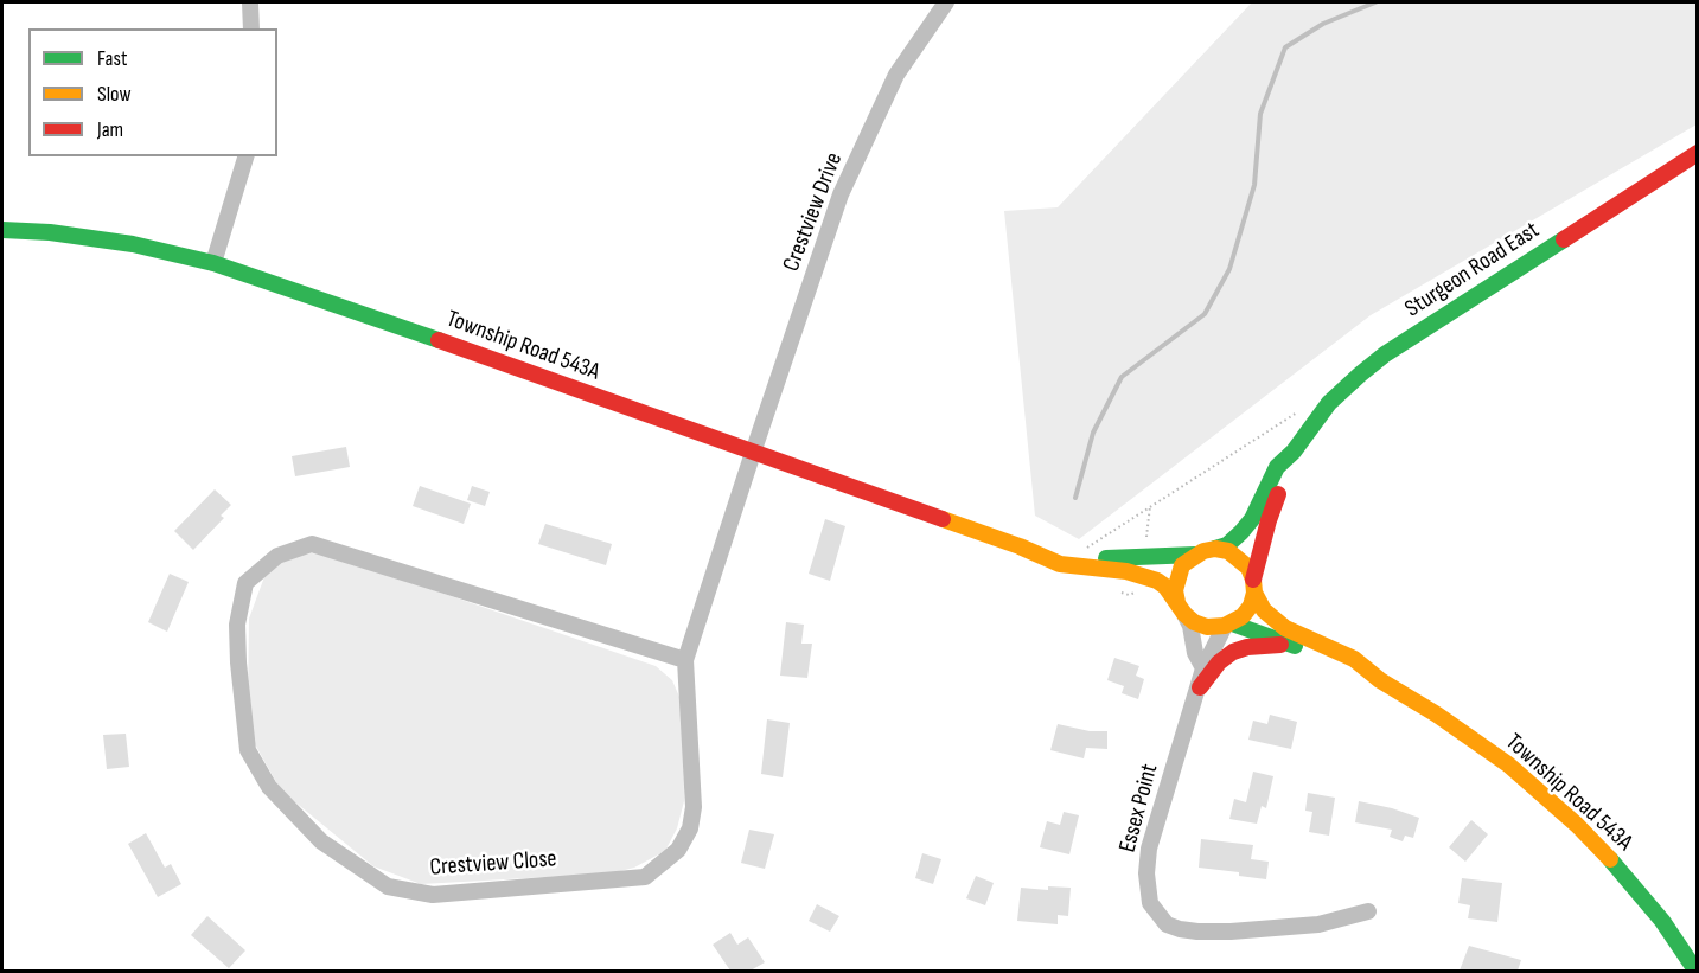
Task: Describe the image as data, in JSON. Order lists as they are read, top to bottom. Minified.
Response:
{"streets":{"main road":["Sturgeon Road East","Township Road 543A"],"street":["Crestview Drive","Essex Point","Crestview Close"]},"crossings":[["Crestview Drive","Township Road 543A"],["Crestview Drive","Crestview Close"],["Sturgeon Road East","Township Road 543A"],["Sturgeon Road East","Essex Point"],["Township Road 543A","Essex Point"],["Township Road 543A","Crestview Close"]],"legend":["Fast","Slow","Jam"]}
